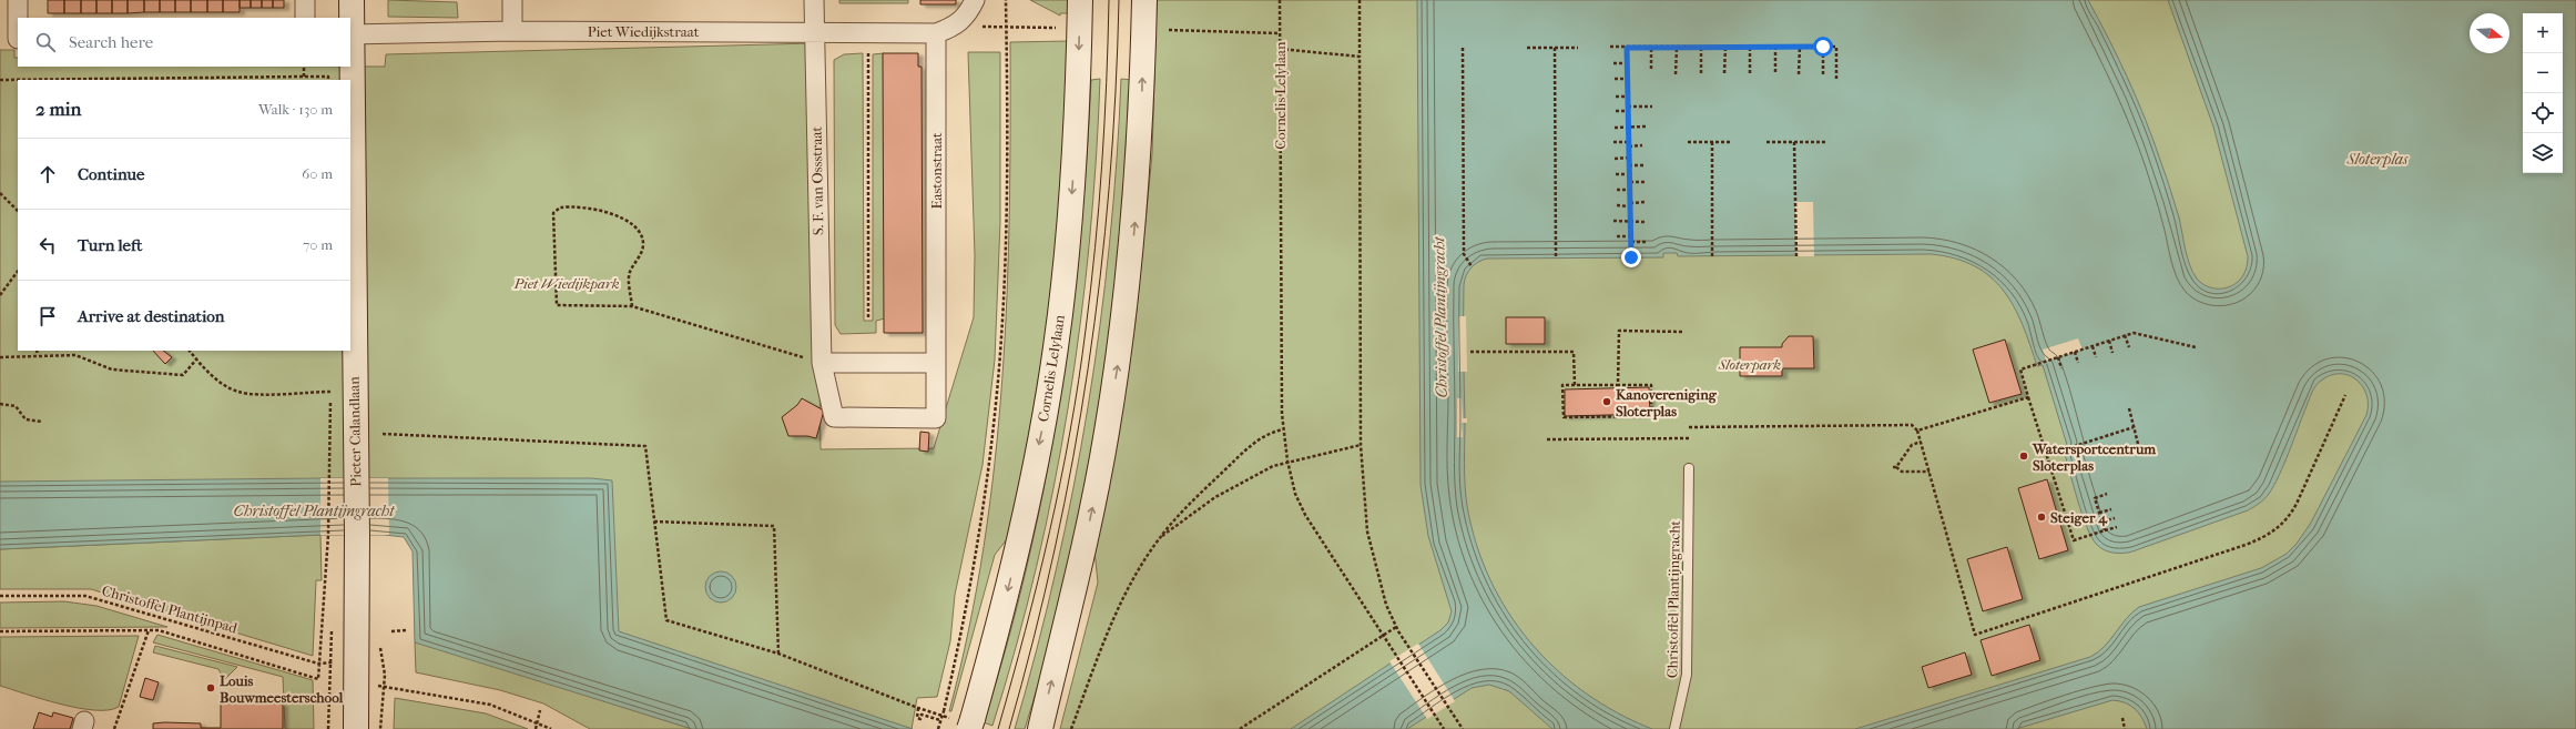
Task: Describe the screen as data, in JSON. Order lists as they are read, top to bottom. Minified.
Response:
{"streets":{"main road":["Cornelis Lelylaan","Pieter Calandlaan"],"street":["Piet Wiedijkstraat","Eastonstraat","S. F. van Ossstraat"],"lane":["Christoffel Plantijngracht"],"path":["Christoffel Plantijnpad"]},"crossings":[["Piet Wiedijkstraat","Eastonstraat"],["Piet Wiedijkstraat","S. F. van Ossstraat"],["Piet Wiedijkstraat","Pieter Calandlaan"],["Eastonstraat","S. F. van Ossstraat"]],"water":["Sloterplas","Christoffel Plantijngracht"],"parks":["Piet Wiedijkpark","Sloterpark"],"places":["Kanovereniging Sloterplas","Watersportcentrum Sloterplas","Steiger 4","Louis Bouwmeesterschool"],"north":"right","page":{"map_buttons":["+","−"],"search":"Search here","heading":["2 min","Walk · 130 m"],"list":[["Continue","60 m"],["Turn left","70 m"],"Arrive at destination"]}}
